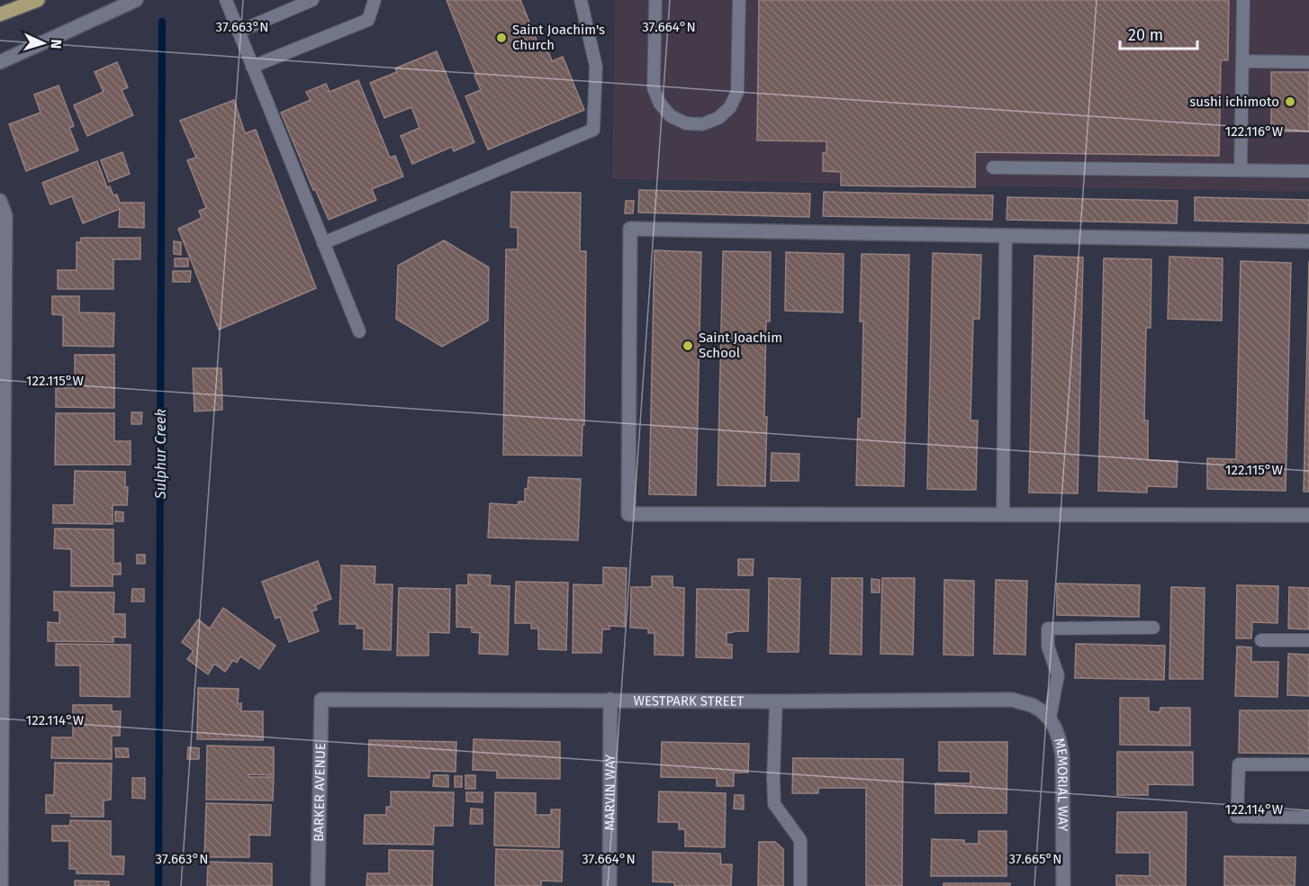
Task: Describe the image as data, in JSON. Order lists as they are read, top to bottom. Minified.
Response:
{"streets":{"street":["WESTPARK STREET","MEMORIAL WAY","BARKER AVENUE","MARVIN WAY"]},"crossings":[["WESTPARK STREET","MEMORIAL WAY"],["WESTPARK STREET","BARKER AVENUE"],["WESTPARK STREET","MARVIN WAY"]],"water":["Sulphur Creek"],"places":["Saint Joachim's Church","sushi ichimoto","Saint Joachim School"],"scale_bar":"20 m","north":"right","coordinates":["37.663°N","37.664°N","122.116°W","122.115°W","122.114°W","37.665°N"]}
